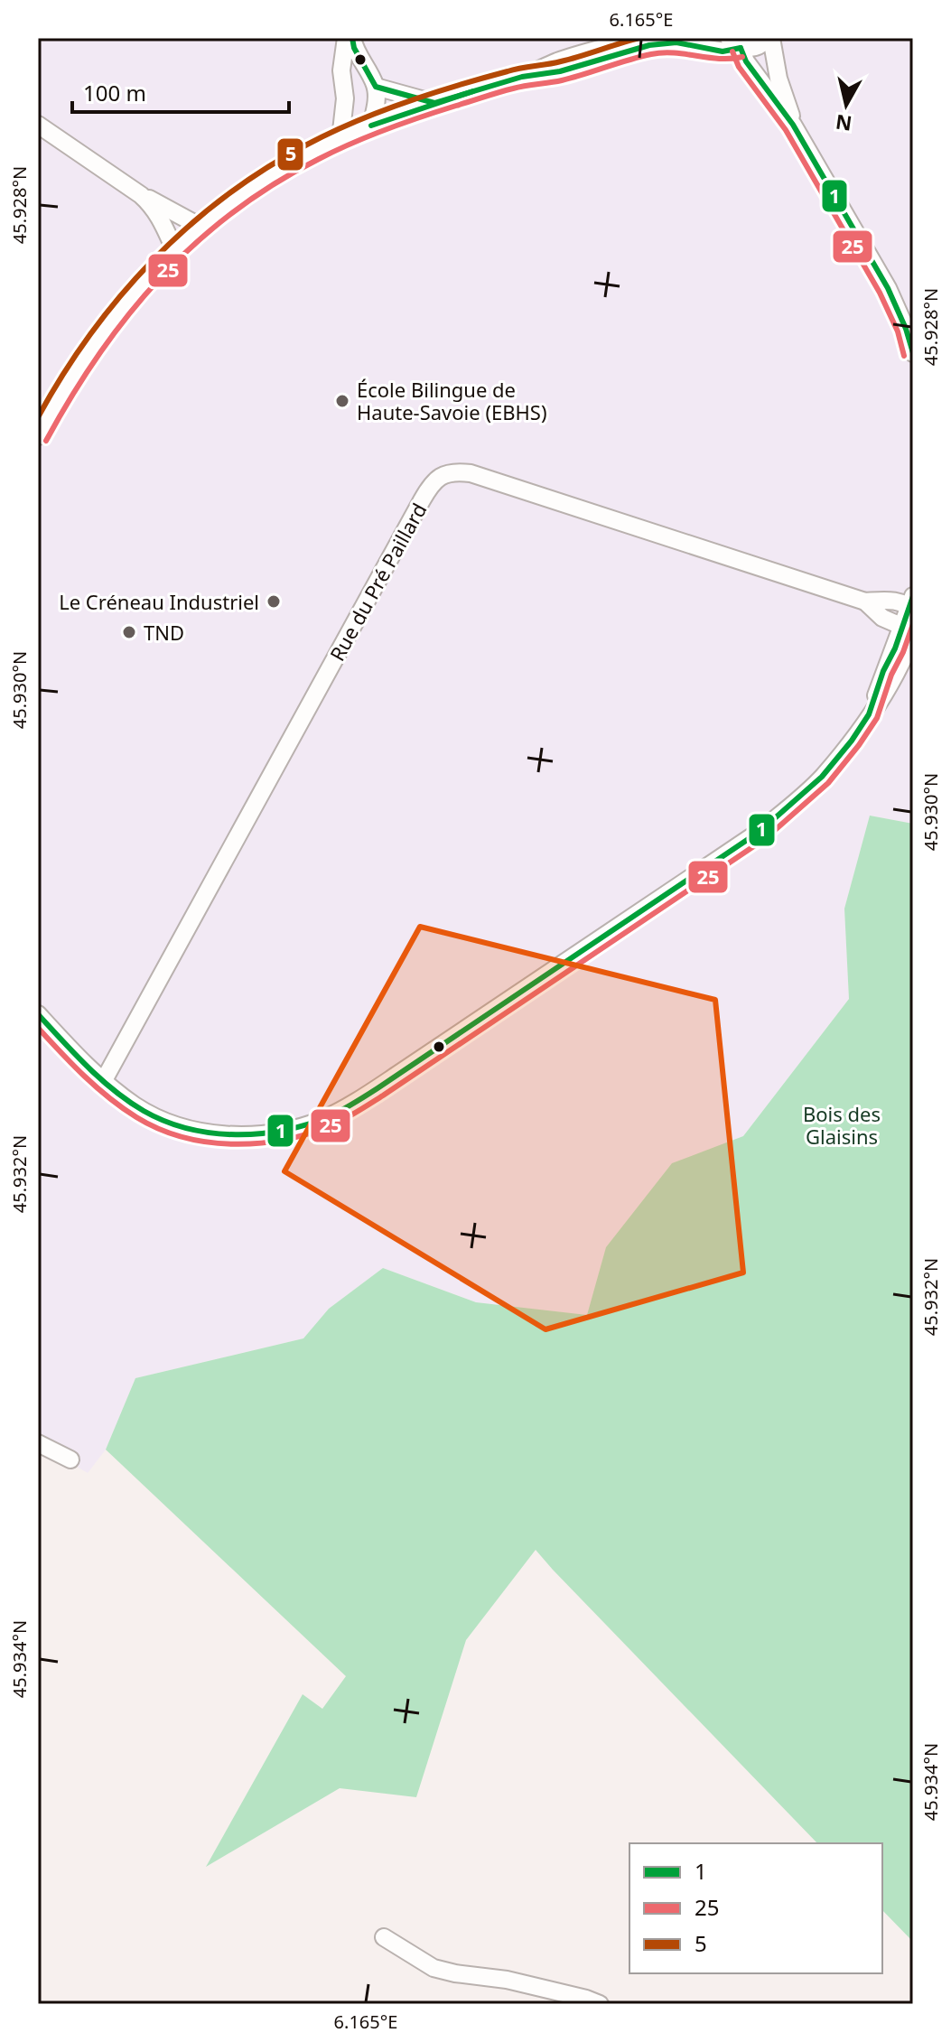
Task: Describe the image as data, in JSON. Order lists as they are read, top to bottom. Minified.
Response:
{"streets":{"street":["Rue du Pré Paillard"]},"parks":["Bois des Glaisins"],"places":["École Bilingue de Haute-Savoie (EBHS)","Le Créneau Industriel","TND"],"lines":["transit line 1","transit line 5","transit line 25"],"legend":["1","25","5"],"scale_bar":"100 m","north":"bottom","coordinates":["6.165°E","45.928°N","45.930°N","45.932°N","45.934°N"]}
